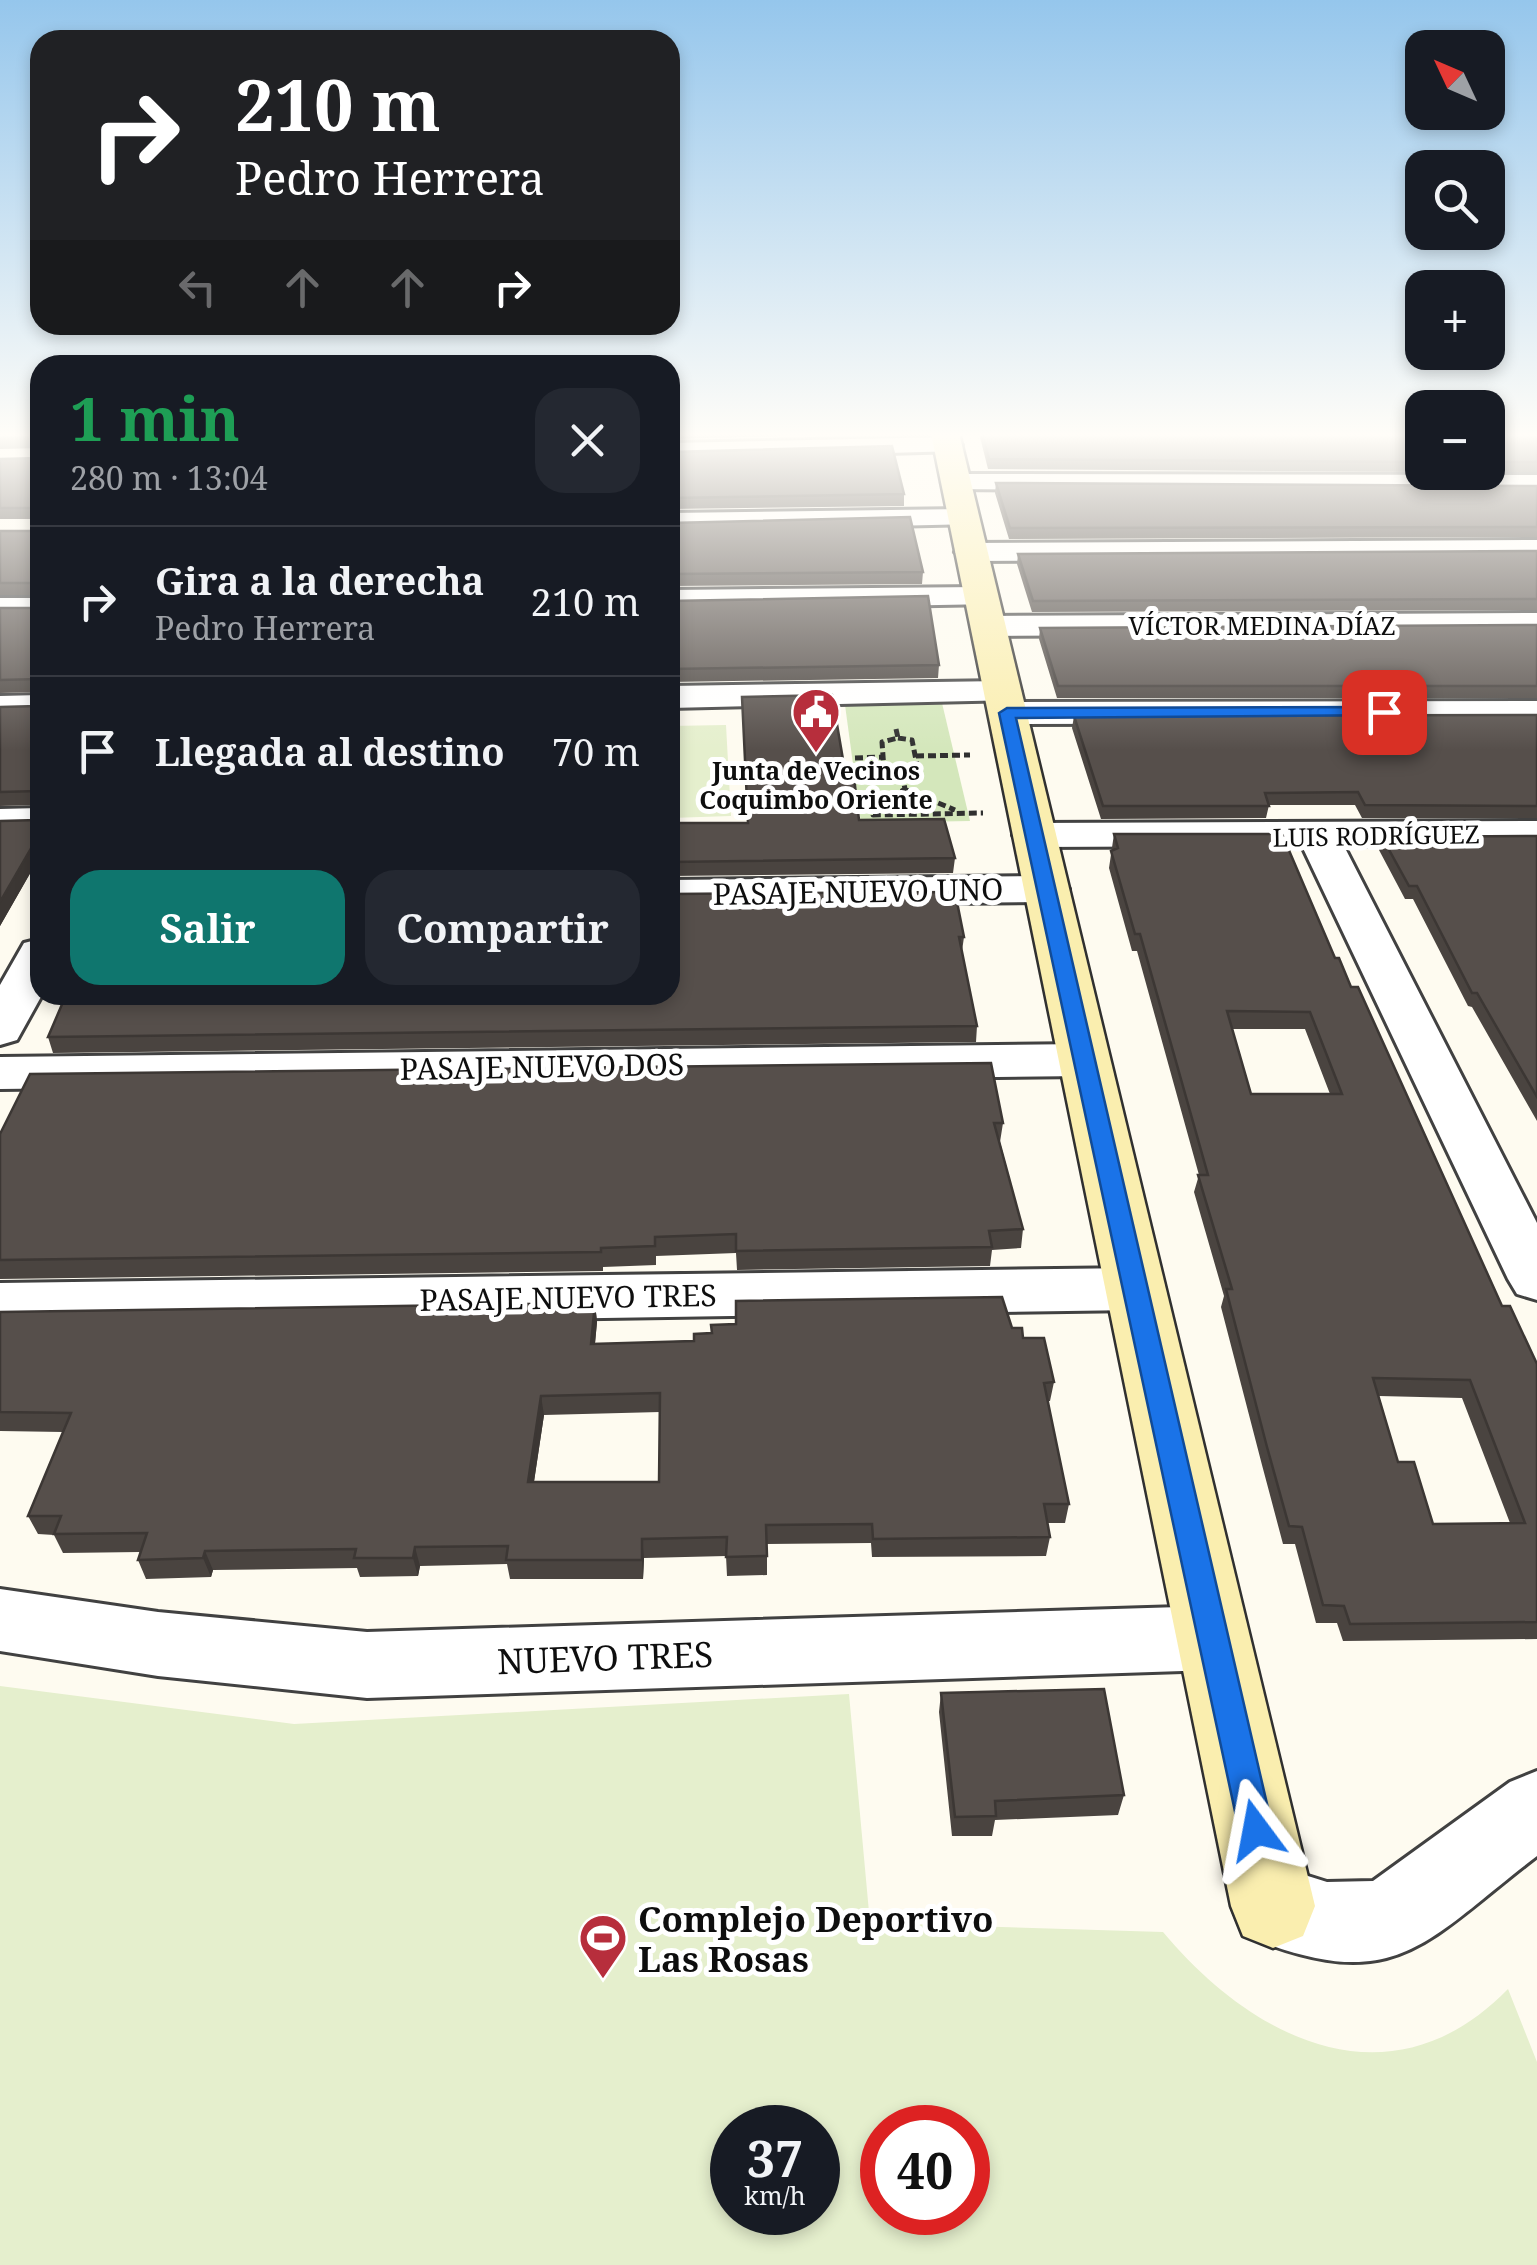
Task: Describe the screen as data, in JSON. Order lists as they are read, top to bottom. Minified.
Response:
{"streets":{"street":["VÍCTOR MEDINA DÍAZ","LUIS RODRÍGUEZ","PASAJE NUEVO UNO","PASAJE NUEVO DOS","PASAJE NUEVO TRES","NUEVO TRES"]},"places":{"public building":["Junta de Vecinos Coquimbo Oriente"],"sports":["Complejo Deportivo Las Rosas"]},"north":"top left","page":{"map_buttons":["+","−"],"turn":["210 m","Pedro Herrera"],"heading":["1 min","280 m · 13:04"],"list":[{"name":"Gira a la derecha","note":"Pedro Herrera","value":"210 m"},{"name":"Llegada al destino","value":"70 m"}],"buttons":["Salir","Compartir"],"speed":"37 km/h","limit":"40"}}
